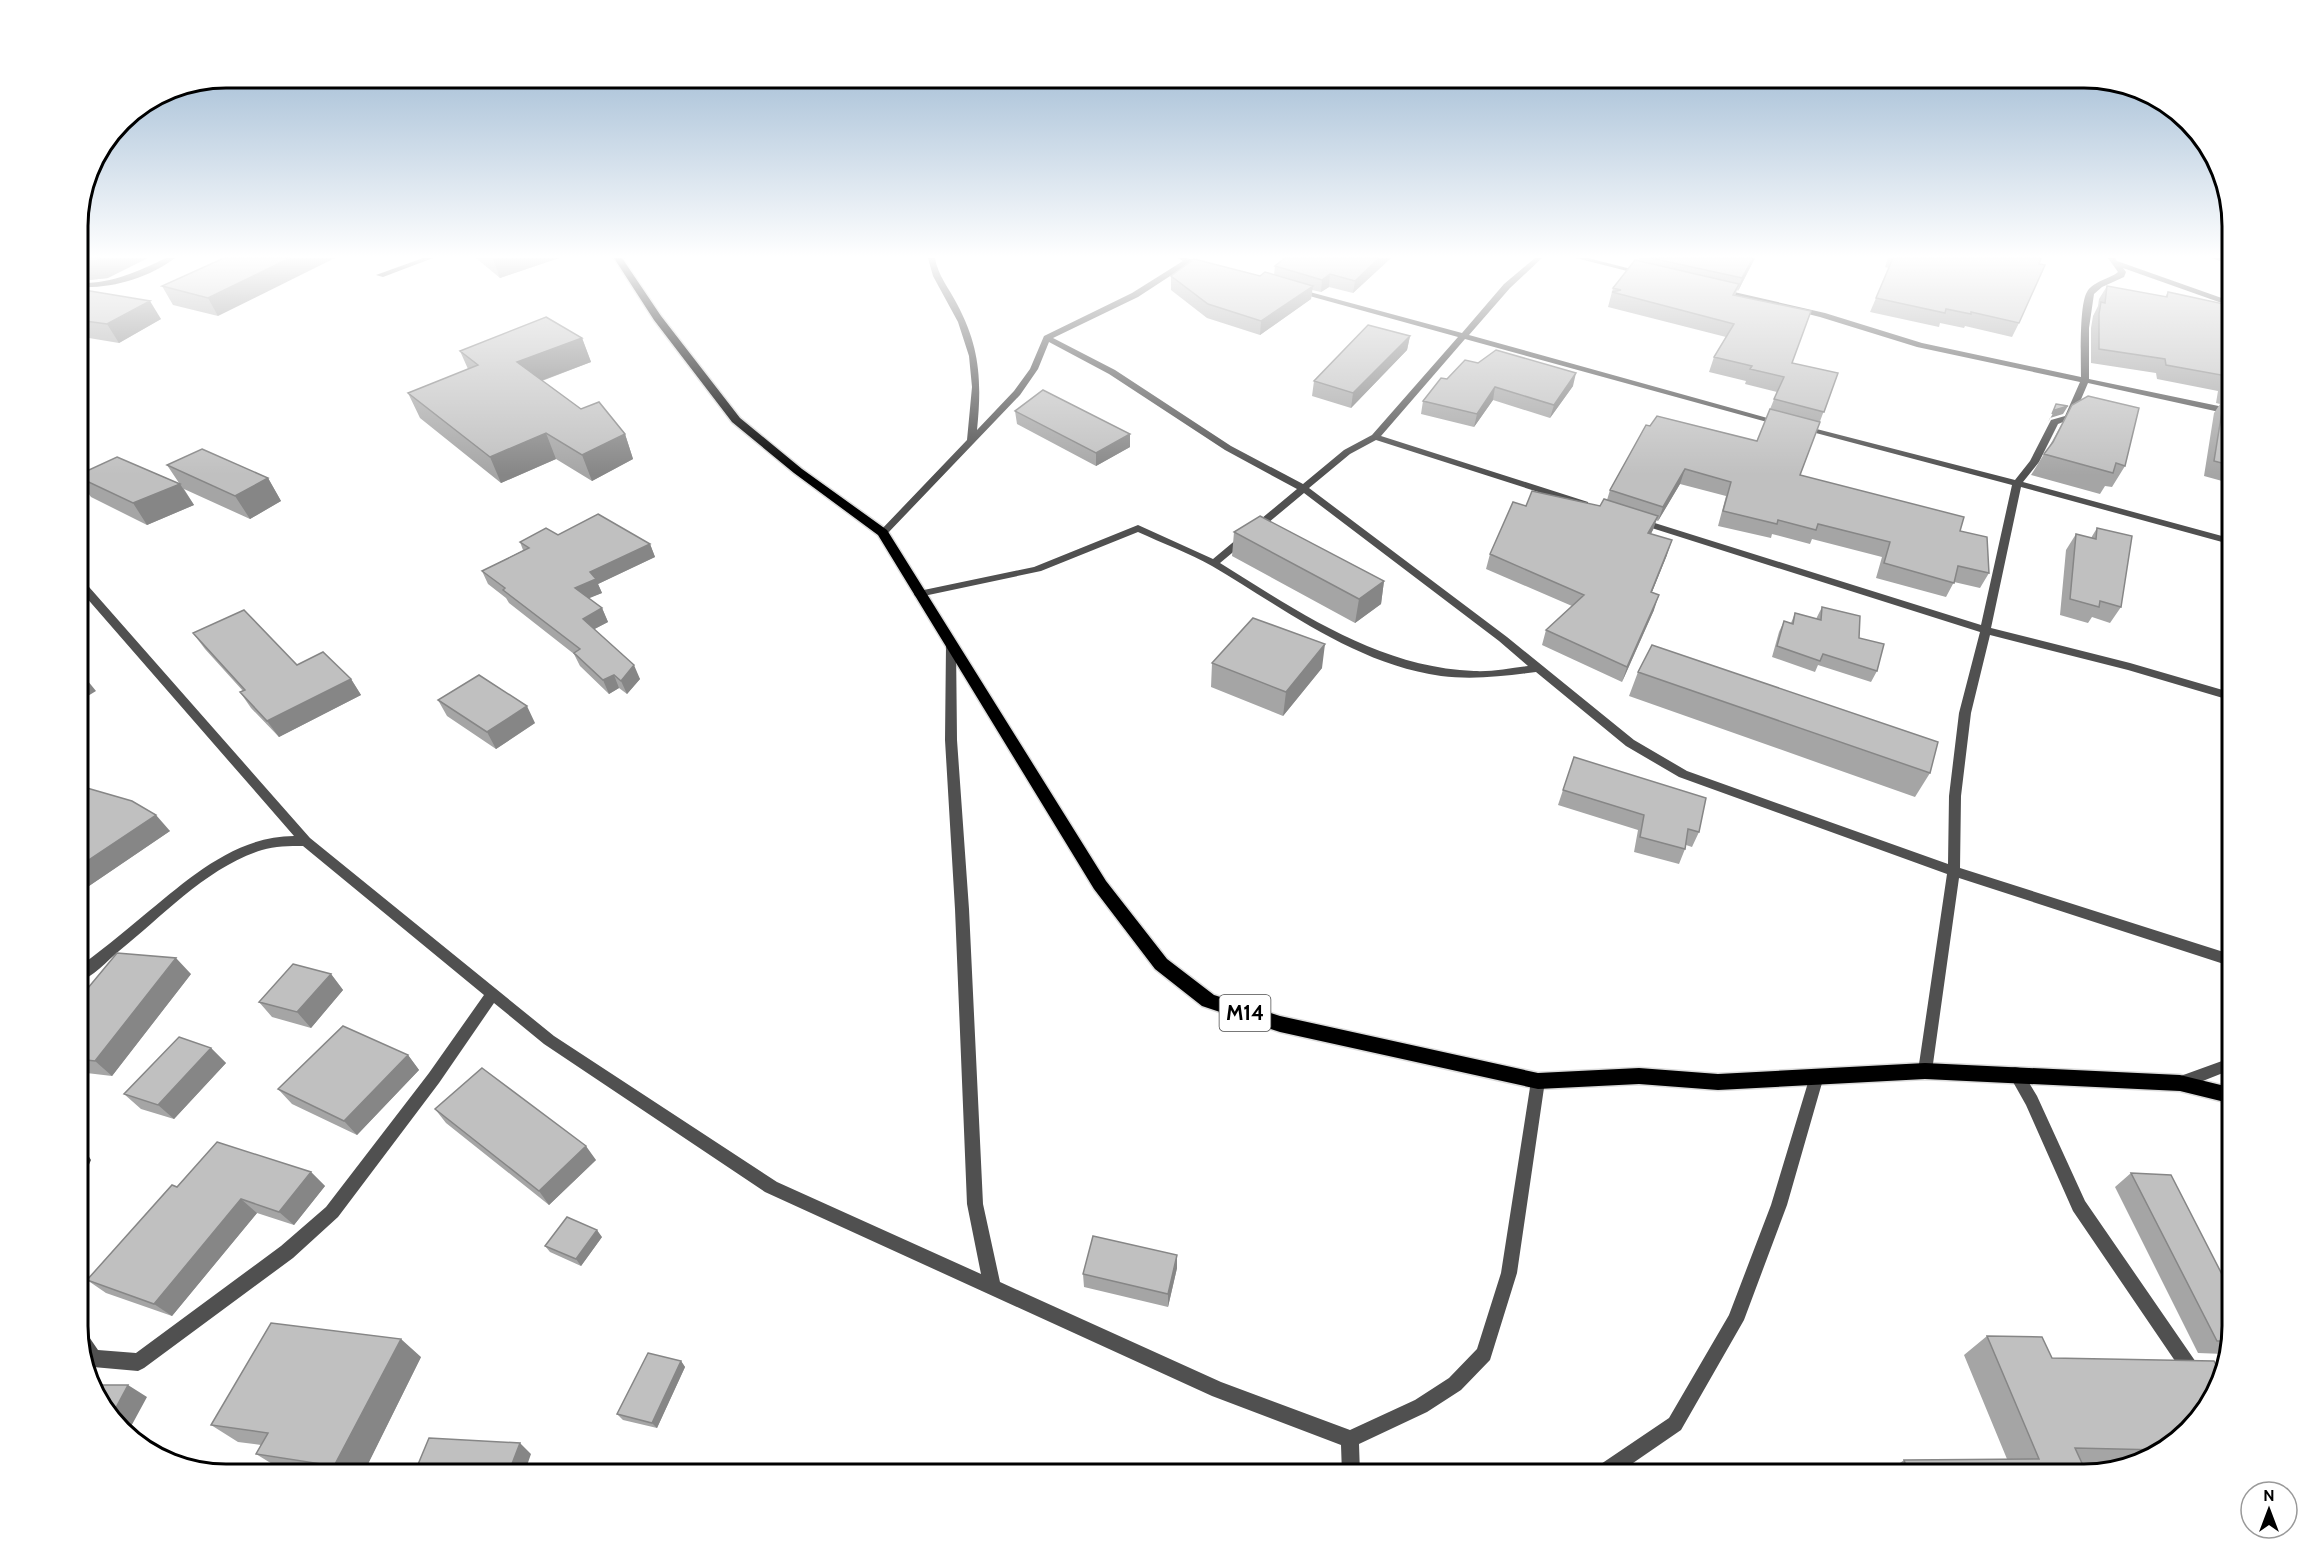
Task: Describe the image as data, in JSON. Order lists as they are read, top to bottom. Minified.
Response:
{"streets":{"main road":["M14"]},"north":"top"}
